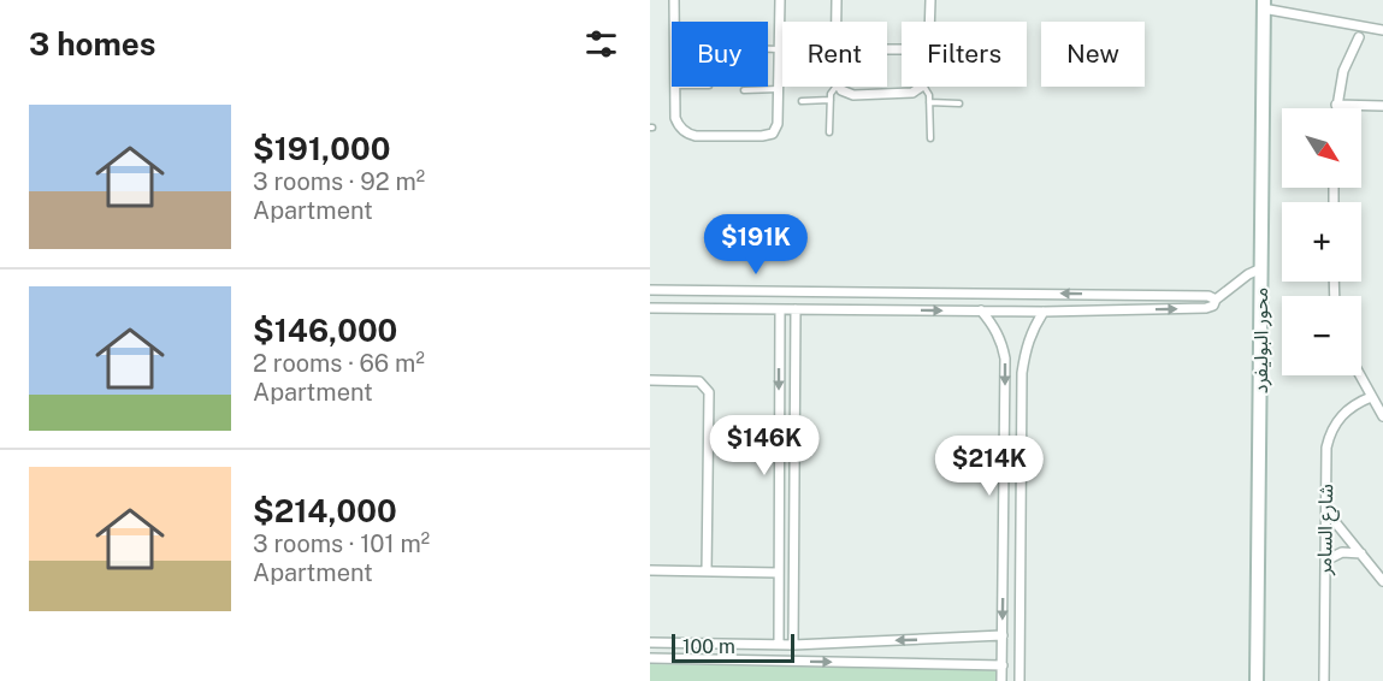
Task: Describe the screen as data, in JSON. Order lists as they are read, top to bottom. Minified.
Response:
{"streets":{"street":["محور البوليفرد","شارع السامر"]},"scale_bar":"100 m","north":"bottom right","page":{"heading":"3 homes","chip":["Buy","Rent","Filters","New"],"list":[{"name":"$191,000","note":"3 rooms · 92 m² · Apartment"},{"name":"$146,000","note":"2 rooms · 66 m² · Apartment"},{"name":"$214,000","note":"3 rooms · 101 m² · Apartment"}],"map_buttons":["+","−"],"price":["$191K","$146K","$214K"],"scale":"100 m"}}
